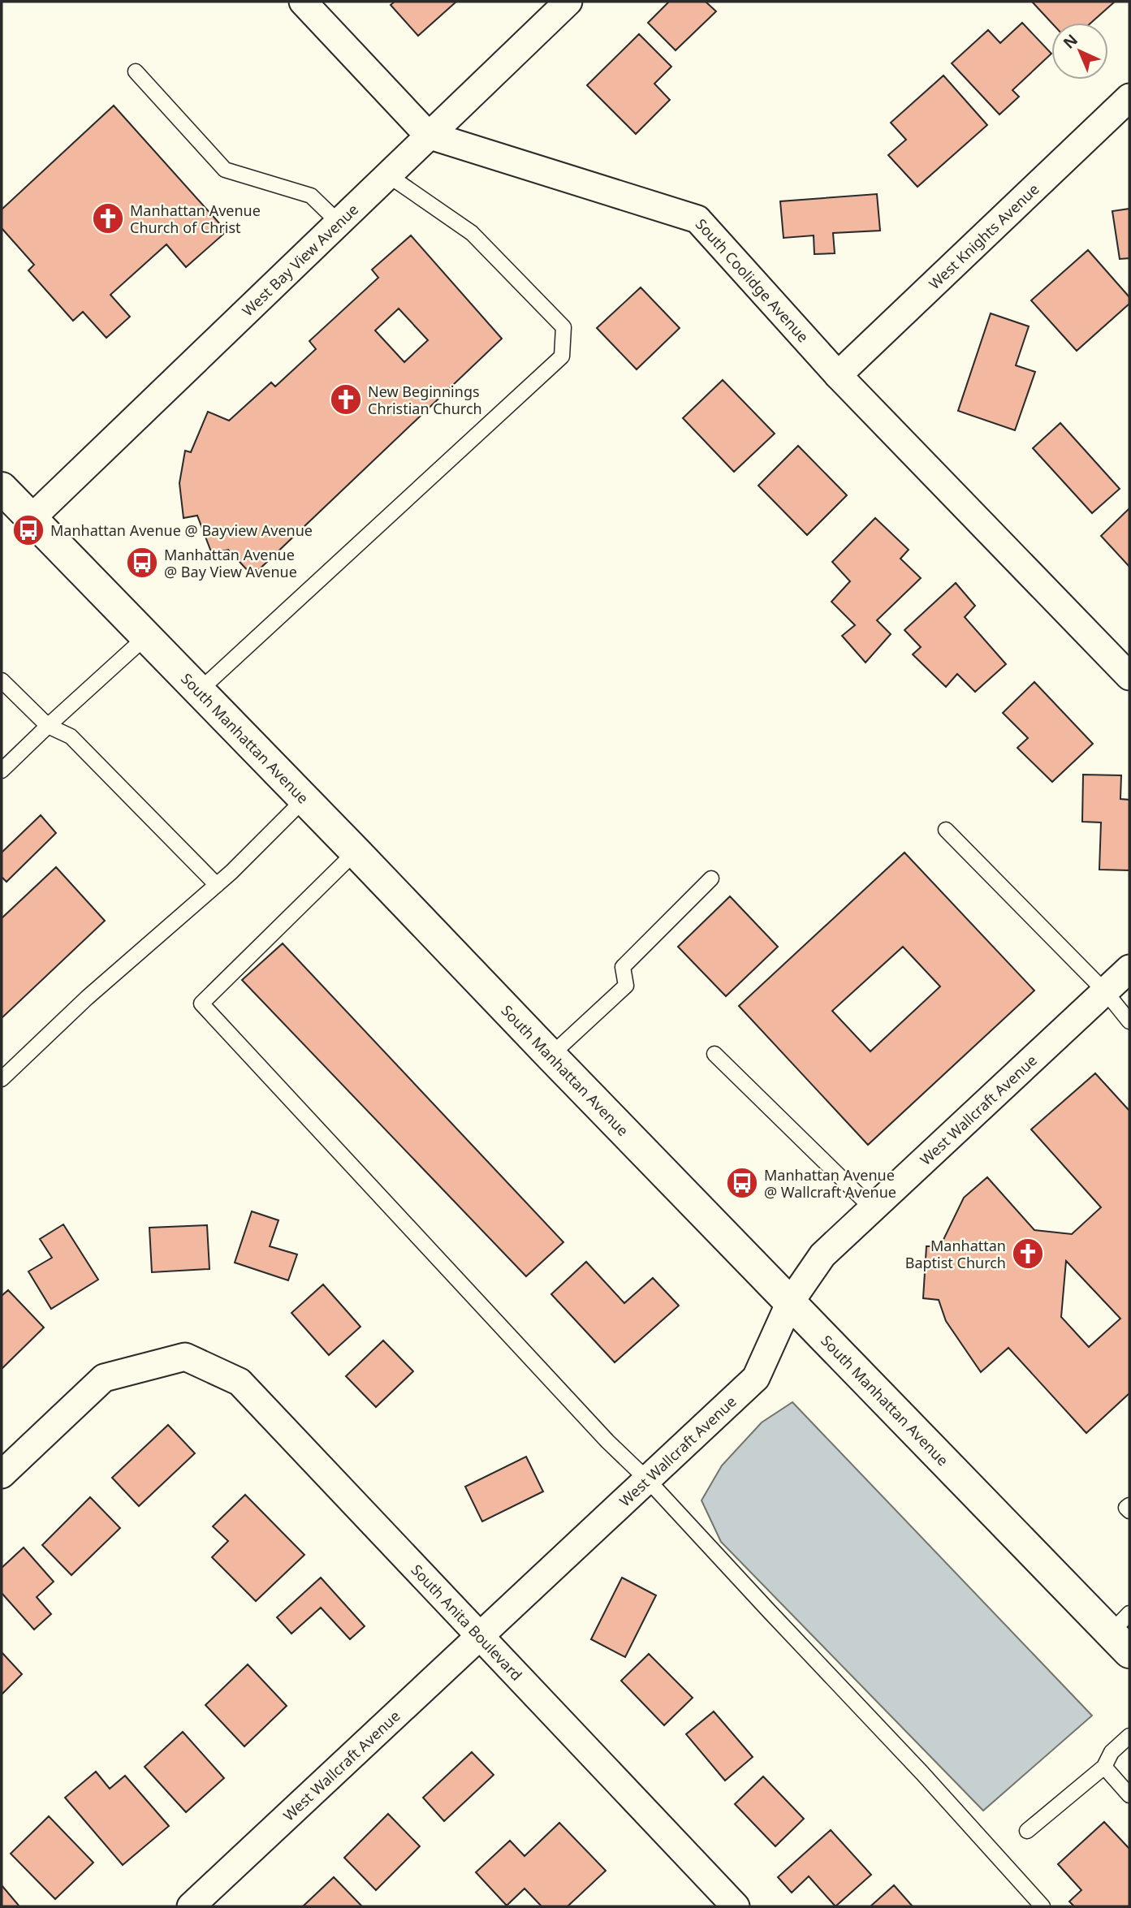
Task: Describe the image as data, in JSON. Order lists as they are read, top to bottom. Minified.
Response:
{"streets":{"main road":["South Manhattan Avenue"],"street":["West Knights Avenue","West Bay View Avenue","South Coolidge Avenue","West Wallcraft Avenue","South Anita Boulevard"]},"crossings":[["West Knights Avenue","South Coolidge Avenue"],["West Bay View Avenue","South Coolidge Avenue"],["West Bay View Avenue","South Manhattan Avenue"],["South Manhattan Avenue","West Wallcraft Avenue"],["West Wallcraft Avenue","South Anita Boulevard"]],"places":{"church":["Manhattan Avenue Church of Christ","New Beginnings Christian Church","Manhattan Baptist Church"],"bus stop":["Manhattan Avenue @ Bayview Avenue","Manhattan Avenue @ Bay View Avenue","Manhattan Avenue @ Wallcraft Avenue"]},"north":"top left"}
